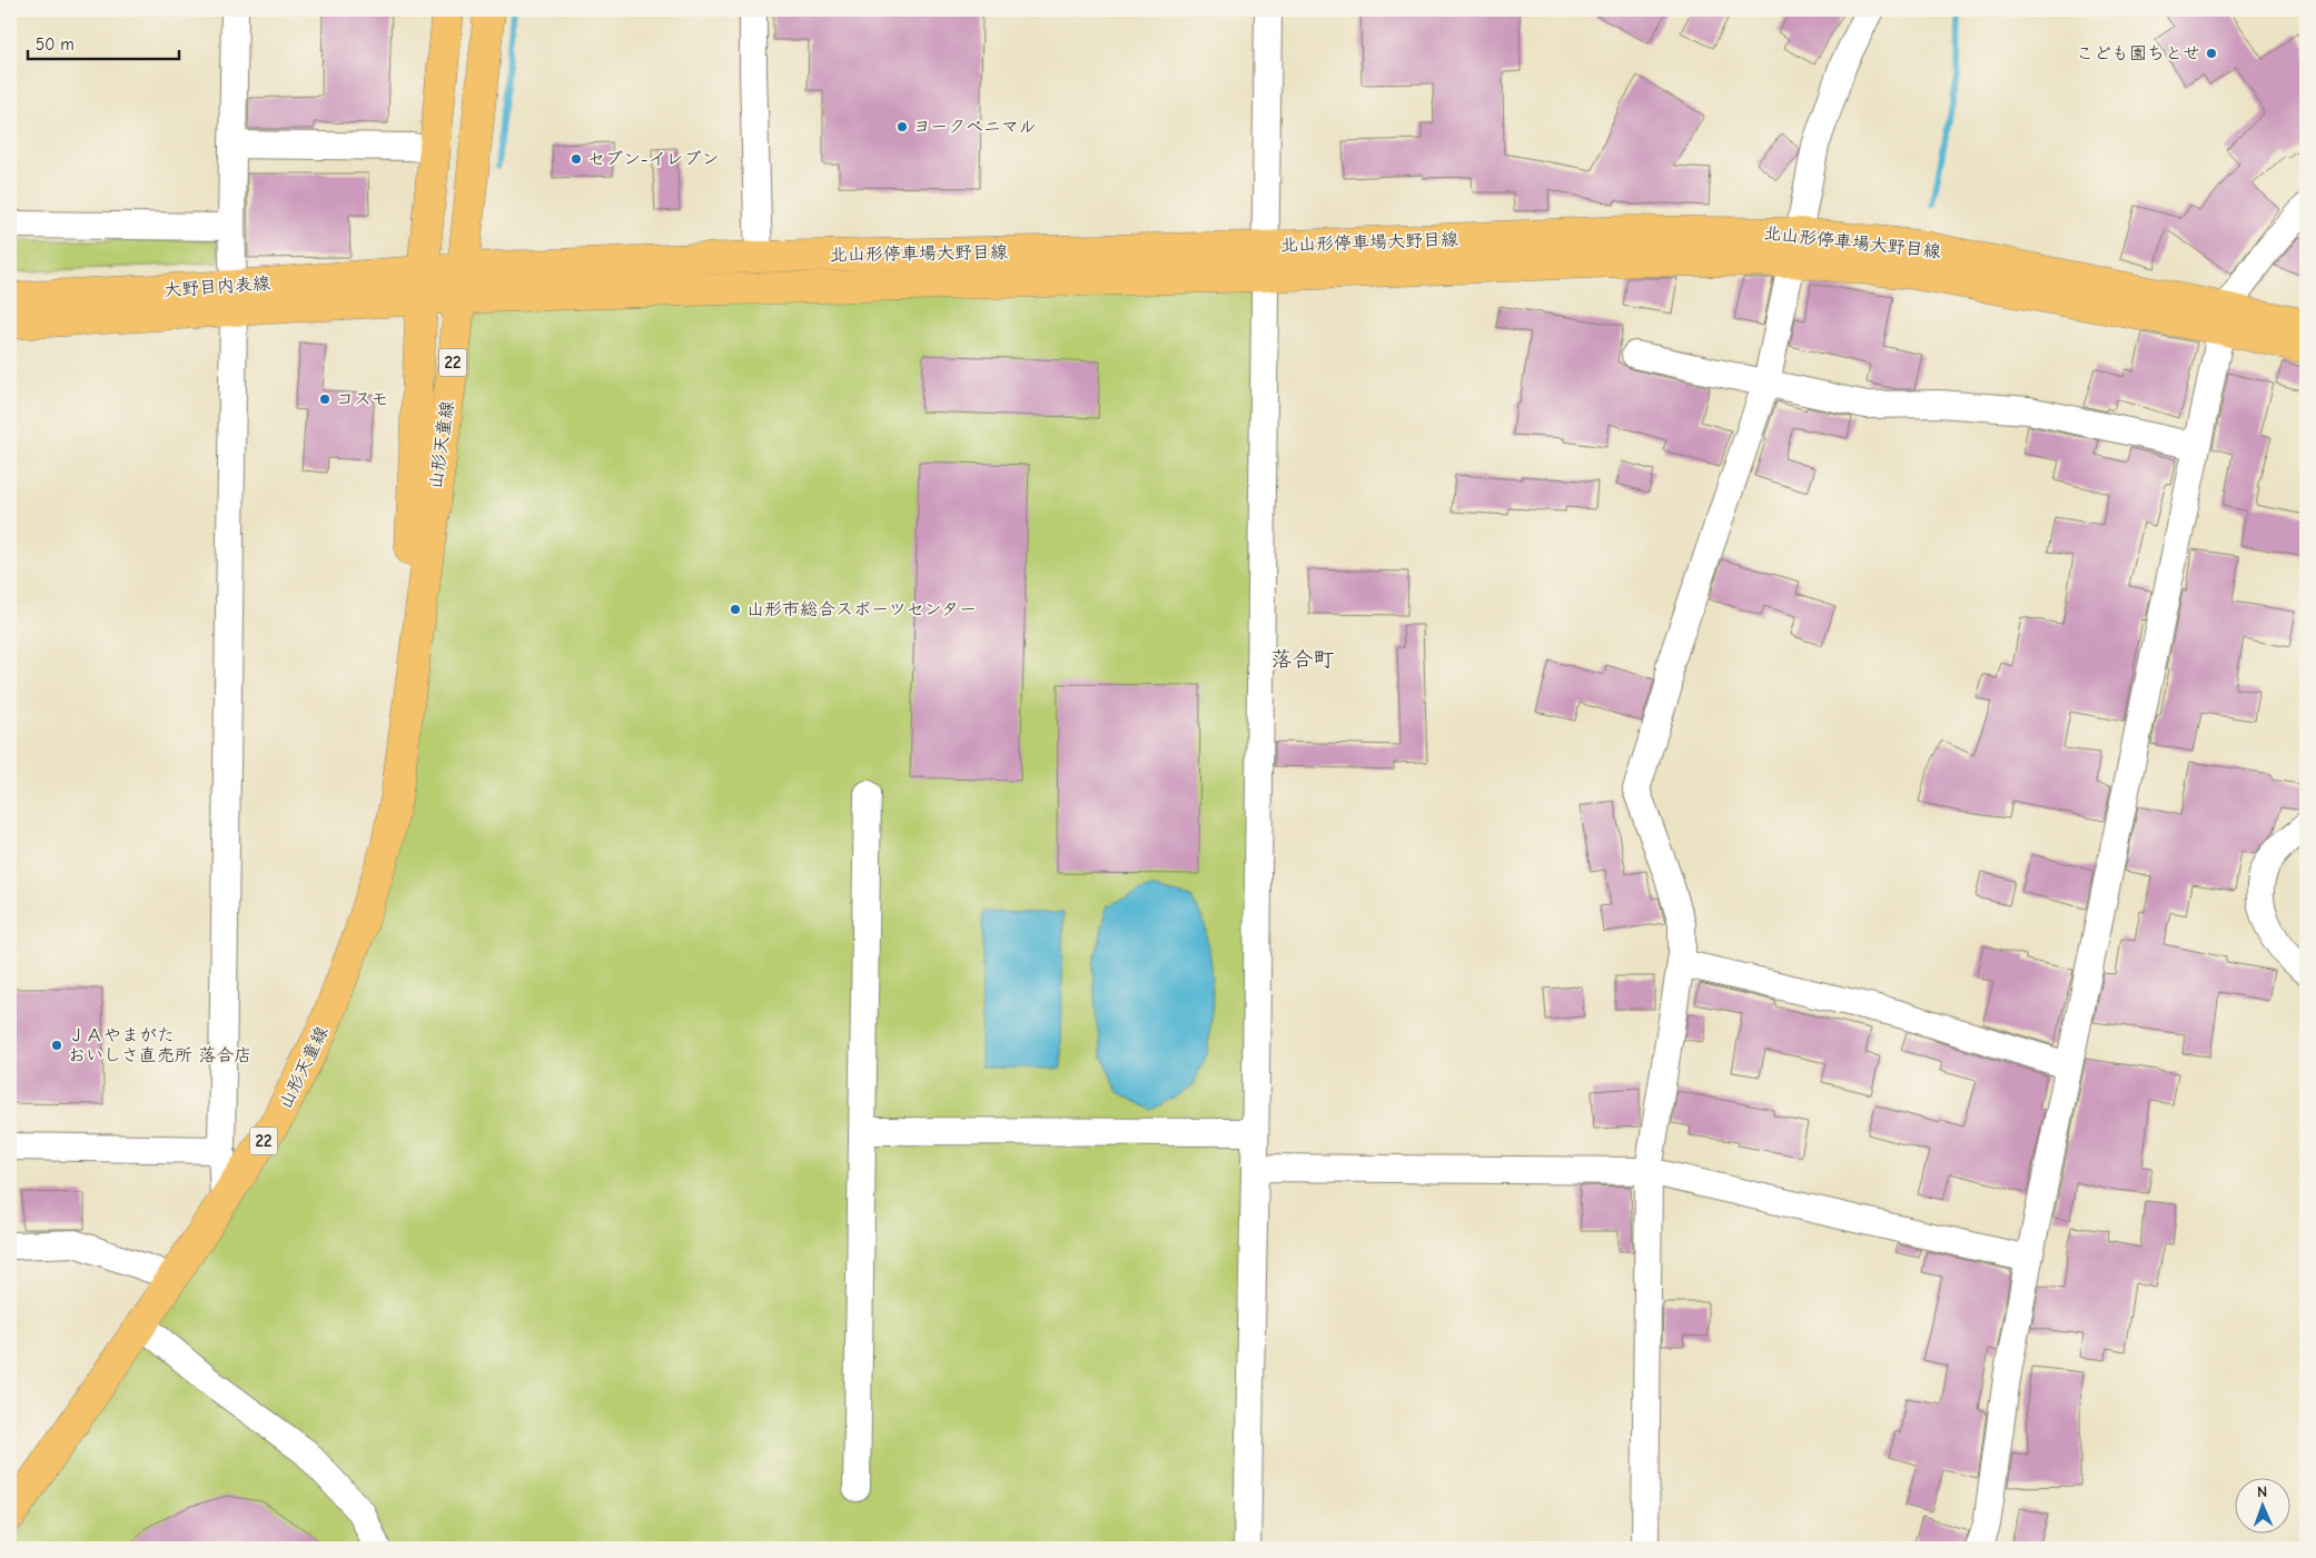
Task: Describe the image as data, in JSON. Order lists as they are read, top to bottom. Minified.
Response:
{"streets":{"main road":["北山形停車場大野目線","大野目内表線","22","山形天童線"]},"crossings":[["北山形停車場大野目線","大野目内表線"],["北山形停車場大野目線","山形天童線"],["大野目内表線","山形天童線"]],"districts":["落合町"],"places":["こども園ちとせ","ヨークベニマル","セブン-イレブン","コスモ","山形市総合スポーツセンター","ＪＡやまがた おいしさ直売所 落合店"],"scale_bar":"50 m","north":"top"}
